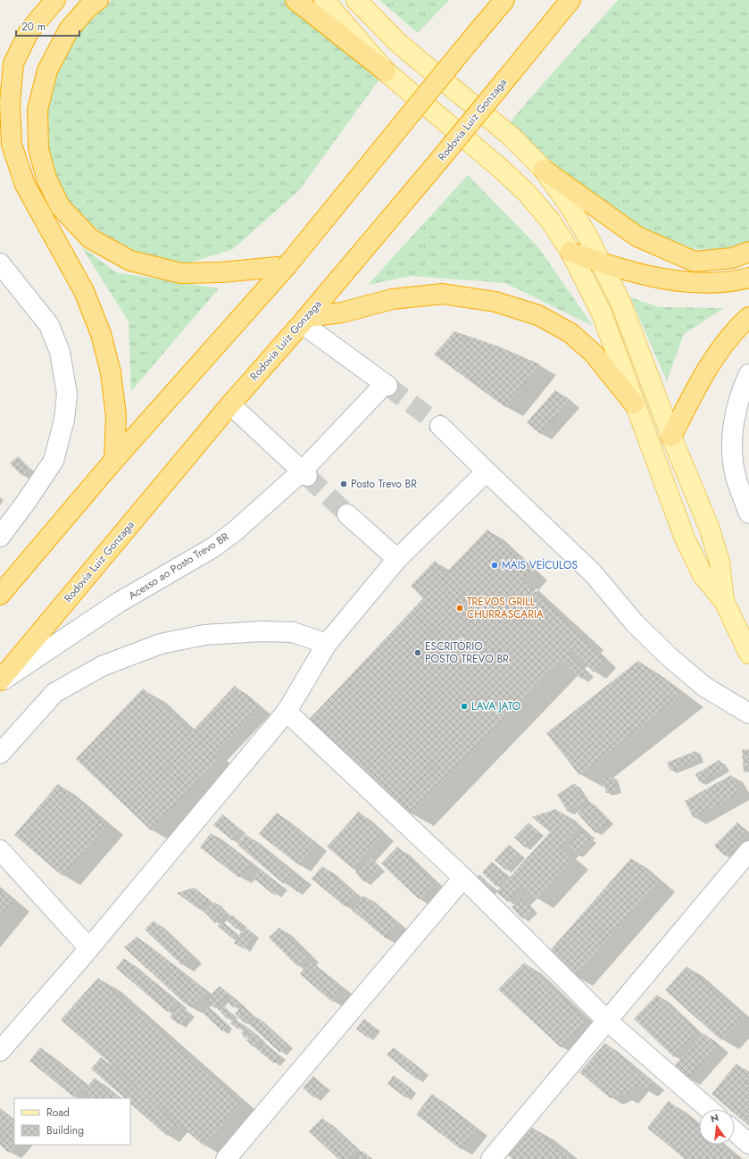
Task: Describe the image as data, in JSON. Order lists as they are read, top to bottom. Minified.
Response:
{"streets":{"highway":["Rodovia Luiz Gonzaga"],"street":["Acesso ao Posto Trevo BR"]},"crossings":[["Rodovia Luiz Gonzaga","Acesso ao Posto Trevo BR"]],"places":["Posto Trevo BR","MAIS VEÍCULOS","TREVOS GRILL CHURRASCARIA","ESCRITÓRIO POSTO TREVO BR","LAVA JATO"],"legend":["Road","Building"],"scale_bar":"20 m","north":"top"}
